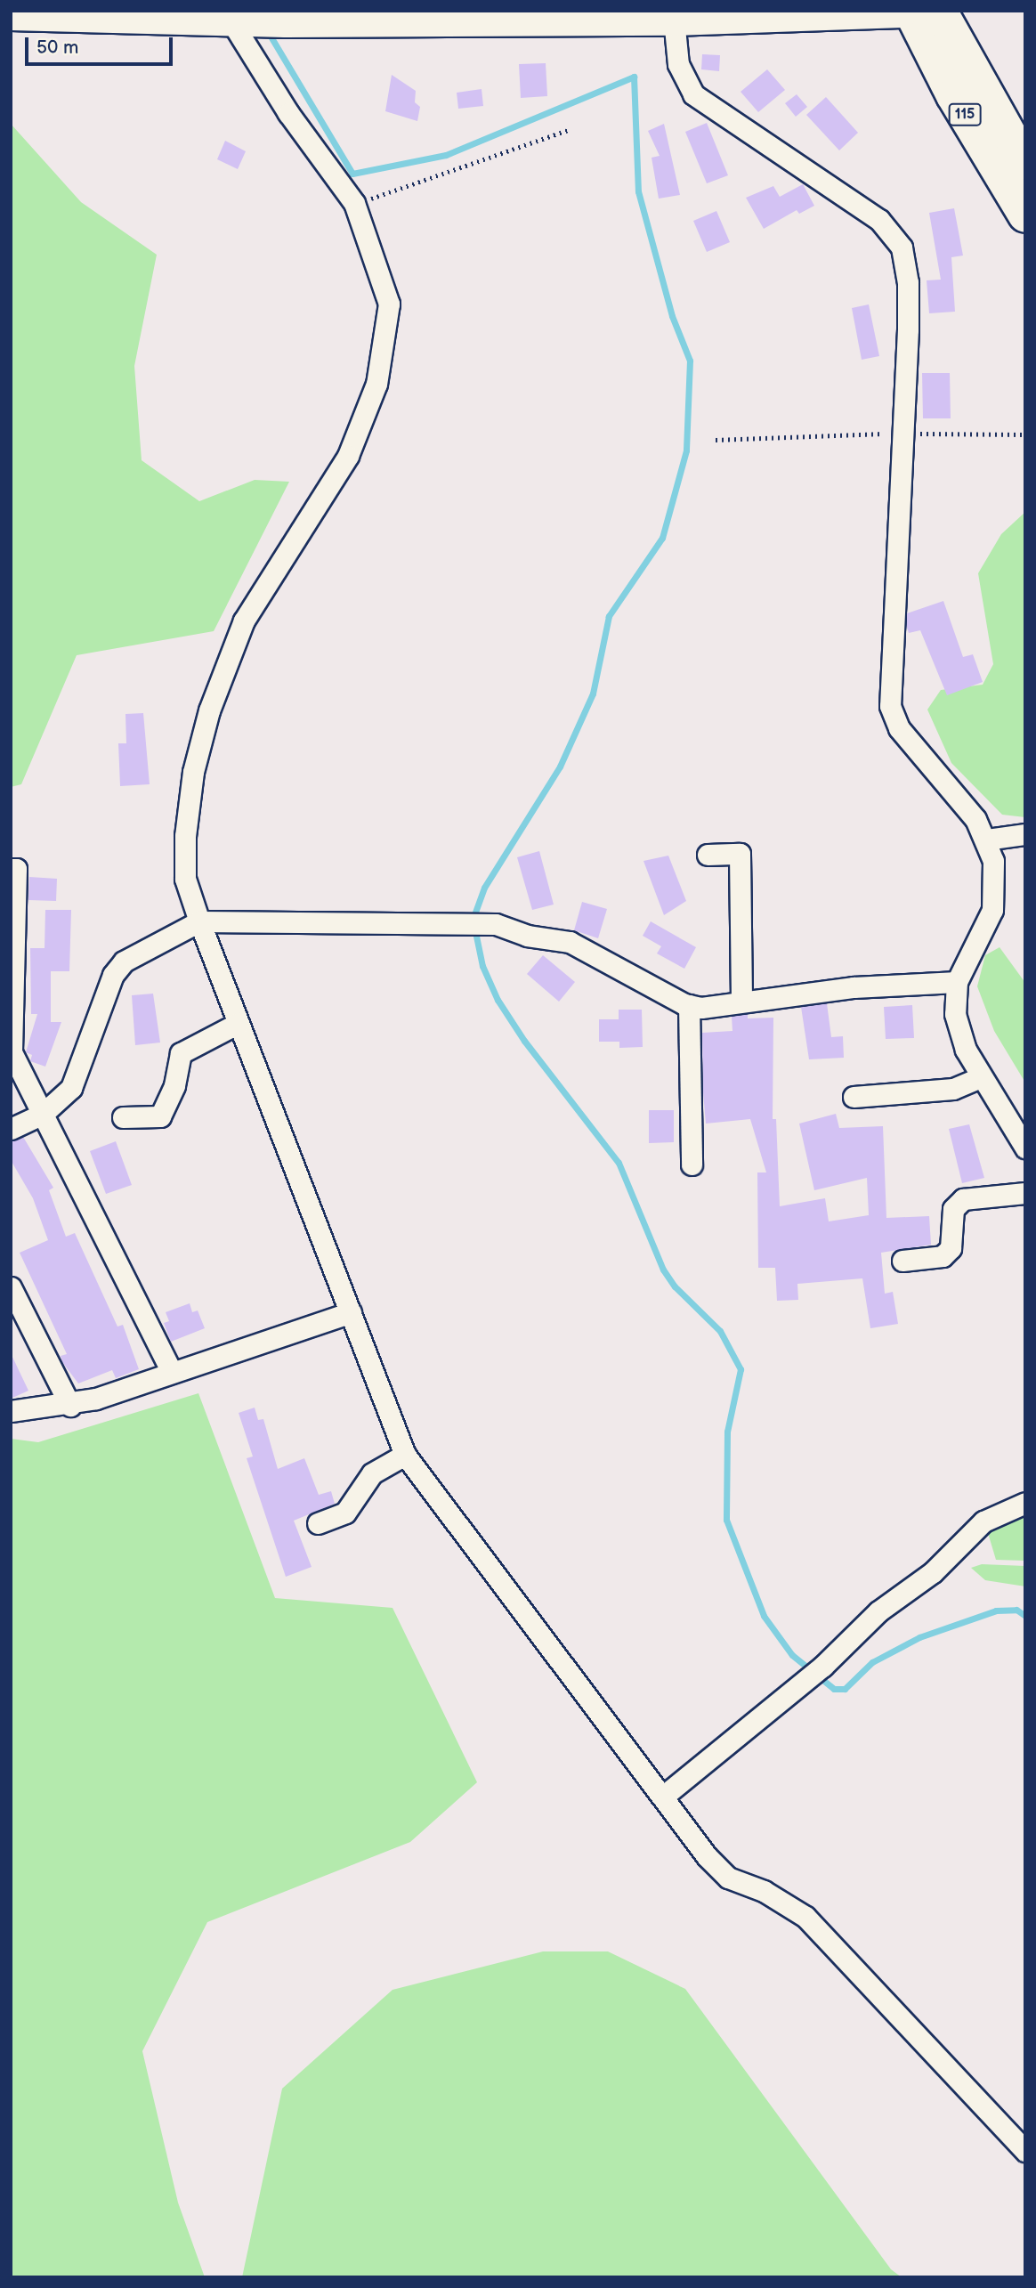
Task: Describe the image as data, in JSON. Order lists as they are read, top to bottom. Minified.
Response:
{"streets":{"highway":["115"]},"scale_bar":"50 m"}
